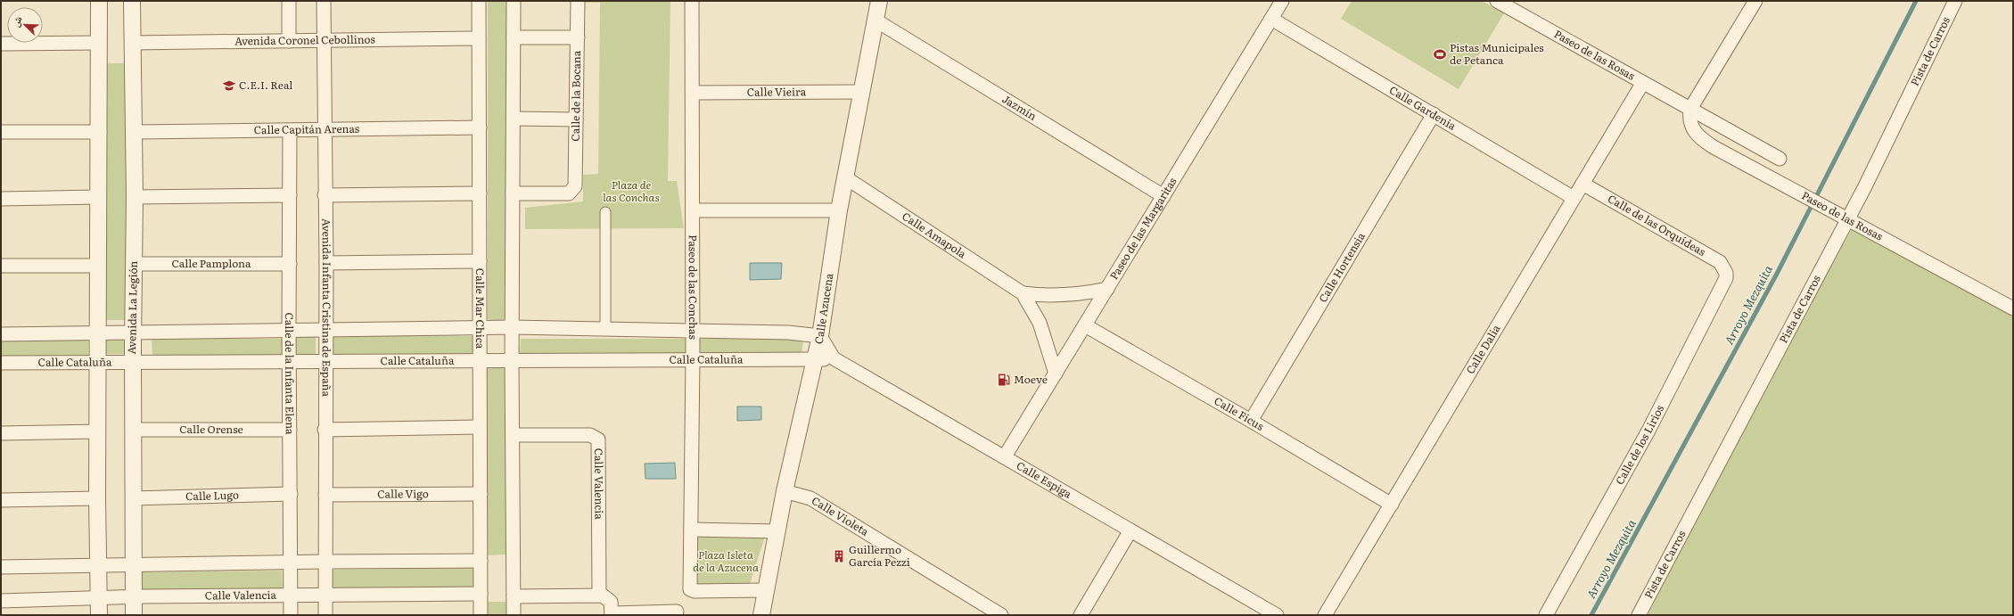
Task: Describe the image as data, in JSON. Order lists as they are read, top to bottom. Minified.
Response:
{"streets":{"street":["Avenida Coronel Cebollinos","Pista de Carros","Paseo de las Rosas","Calle Vieira","Calle de la Bocana","Jazmín","Calle Gardenia","Calle Capitán Arenas","Calle de las Orquídeas","Paseo de las Margaritas","Calle Amapola","Calle Pamplona","Calle Hortensia","Paseo de las Conchas","Avenida La Legión","Avenida Infanta Cristina de España","Calle Mar Chica","Calle Azucena","Calle Dalia","Calle Cataluña","Calle de la Infanta Elena","Calle Ficus","Calle Orense","Calle de los Lirios","Calle Espiga","Calle Valencia","Calle Vigo","Calle Lugo","Calle Violeta"]},"crossings":[["Avenida Coronel Cebollinos","Avenida La Legión"],["Avenida Coronel Cebollinos","Avenida Infanta Cristina de España"],["Avenida Coronel Cebollinos","Calle Mar Chica"],["Pista de Carros","Paseo de las Rosas"],["Paseo de las Rosas","Calle Dalia"],["Calle Vieira","Paseo de las Conchas"],["Calle Vieira","Calle Azucena"],["Jazmín","Paseo de las Margaritas"],["Jazmín","Calle Azucena"],["Calle Gardenia","Paseo de las Margaritas"],["Calle Gardenia","Calle Hortensia"],["Calle Gardenia","Calle Dalia"],["Calle Capitán Arenas","Avenida La Legión"],["Calle Capitán Arenas","Avenida Infanta Cristina de España"],["Calle Capitán Arenas","Calle Mar Chica"],["Calle Capitán Arenas","Calle de la Infanta Elena"],["Calle de las Orquídeas","Calle Dalia"],["Calle de las Orquídeas","Calle de los Lirios"],["Paseo de las Margaritas","Calle Amapola"],["Paseo de las Margaritas","Calle Ficus"],["Paseo de las Margaritas","Calle Espiga"],["Calle Amapola","Calle Azucena"],["Calle Pamplona","Avenida La Legión"],["Calle Pamplona","Calle de la Infanta Elena"],["Calle Hortensia","Calle Ficus"],["Paseo de las Conchas","Calle Azucena"],["Paseo de las Conchas","Calle Cataluña"],["Avenida La Legión","Calle Cataluña"],["Avenida La Legión","Calle Orense"],["Avenida La Legión","Calle Valencia"],["Avenida La Legión","Calle Lugo"],["Avenida Infanta Cristina de España","Calle Cataluña"],["Avenida Infanta Cristina de España","Calle Valencia"],["Avenida Infanta Cristina de España","Calle Vigo"],["Calle Mar Chica","Calle Cataluña"],["Calle Mar Chica","Calle Valencia"],["Calle Mar Chica","Calle Vigo"],["Calle Azucena","Calle Cataluña"],["Calle Azucena","Calle Espiga"],["Calle Azucena","Calle Violeta"],["Calle Dalia","Calle Ficus"],["Calle Cataluña","Calle de la Infanta Elena"],["Calle Cataluña","Calle Espiga"],["Calle de la Infanta Elena","Calle Orense"],["Calle de la Infanta Elena","Calle Valencia"],["Calle de la Infanta Elena","Calle Lugo"]],"water":["Arroyo Mezquita"],"parks":["Plaza de las Conchas","Plaza Isleta de la Azucena"],"places":{"sports":["Pistas Municipales de Petanca"],"school or university":["C.E.I. Real"],"fuel station":["Moeve"],"building":["Guillermo García Pezzi"]},"north":"top left"}
